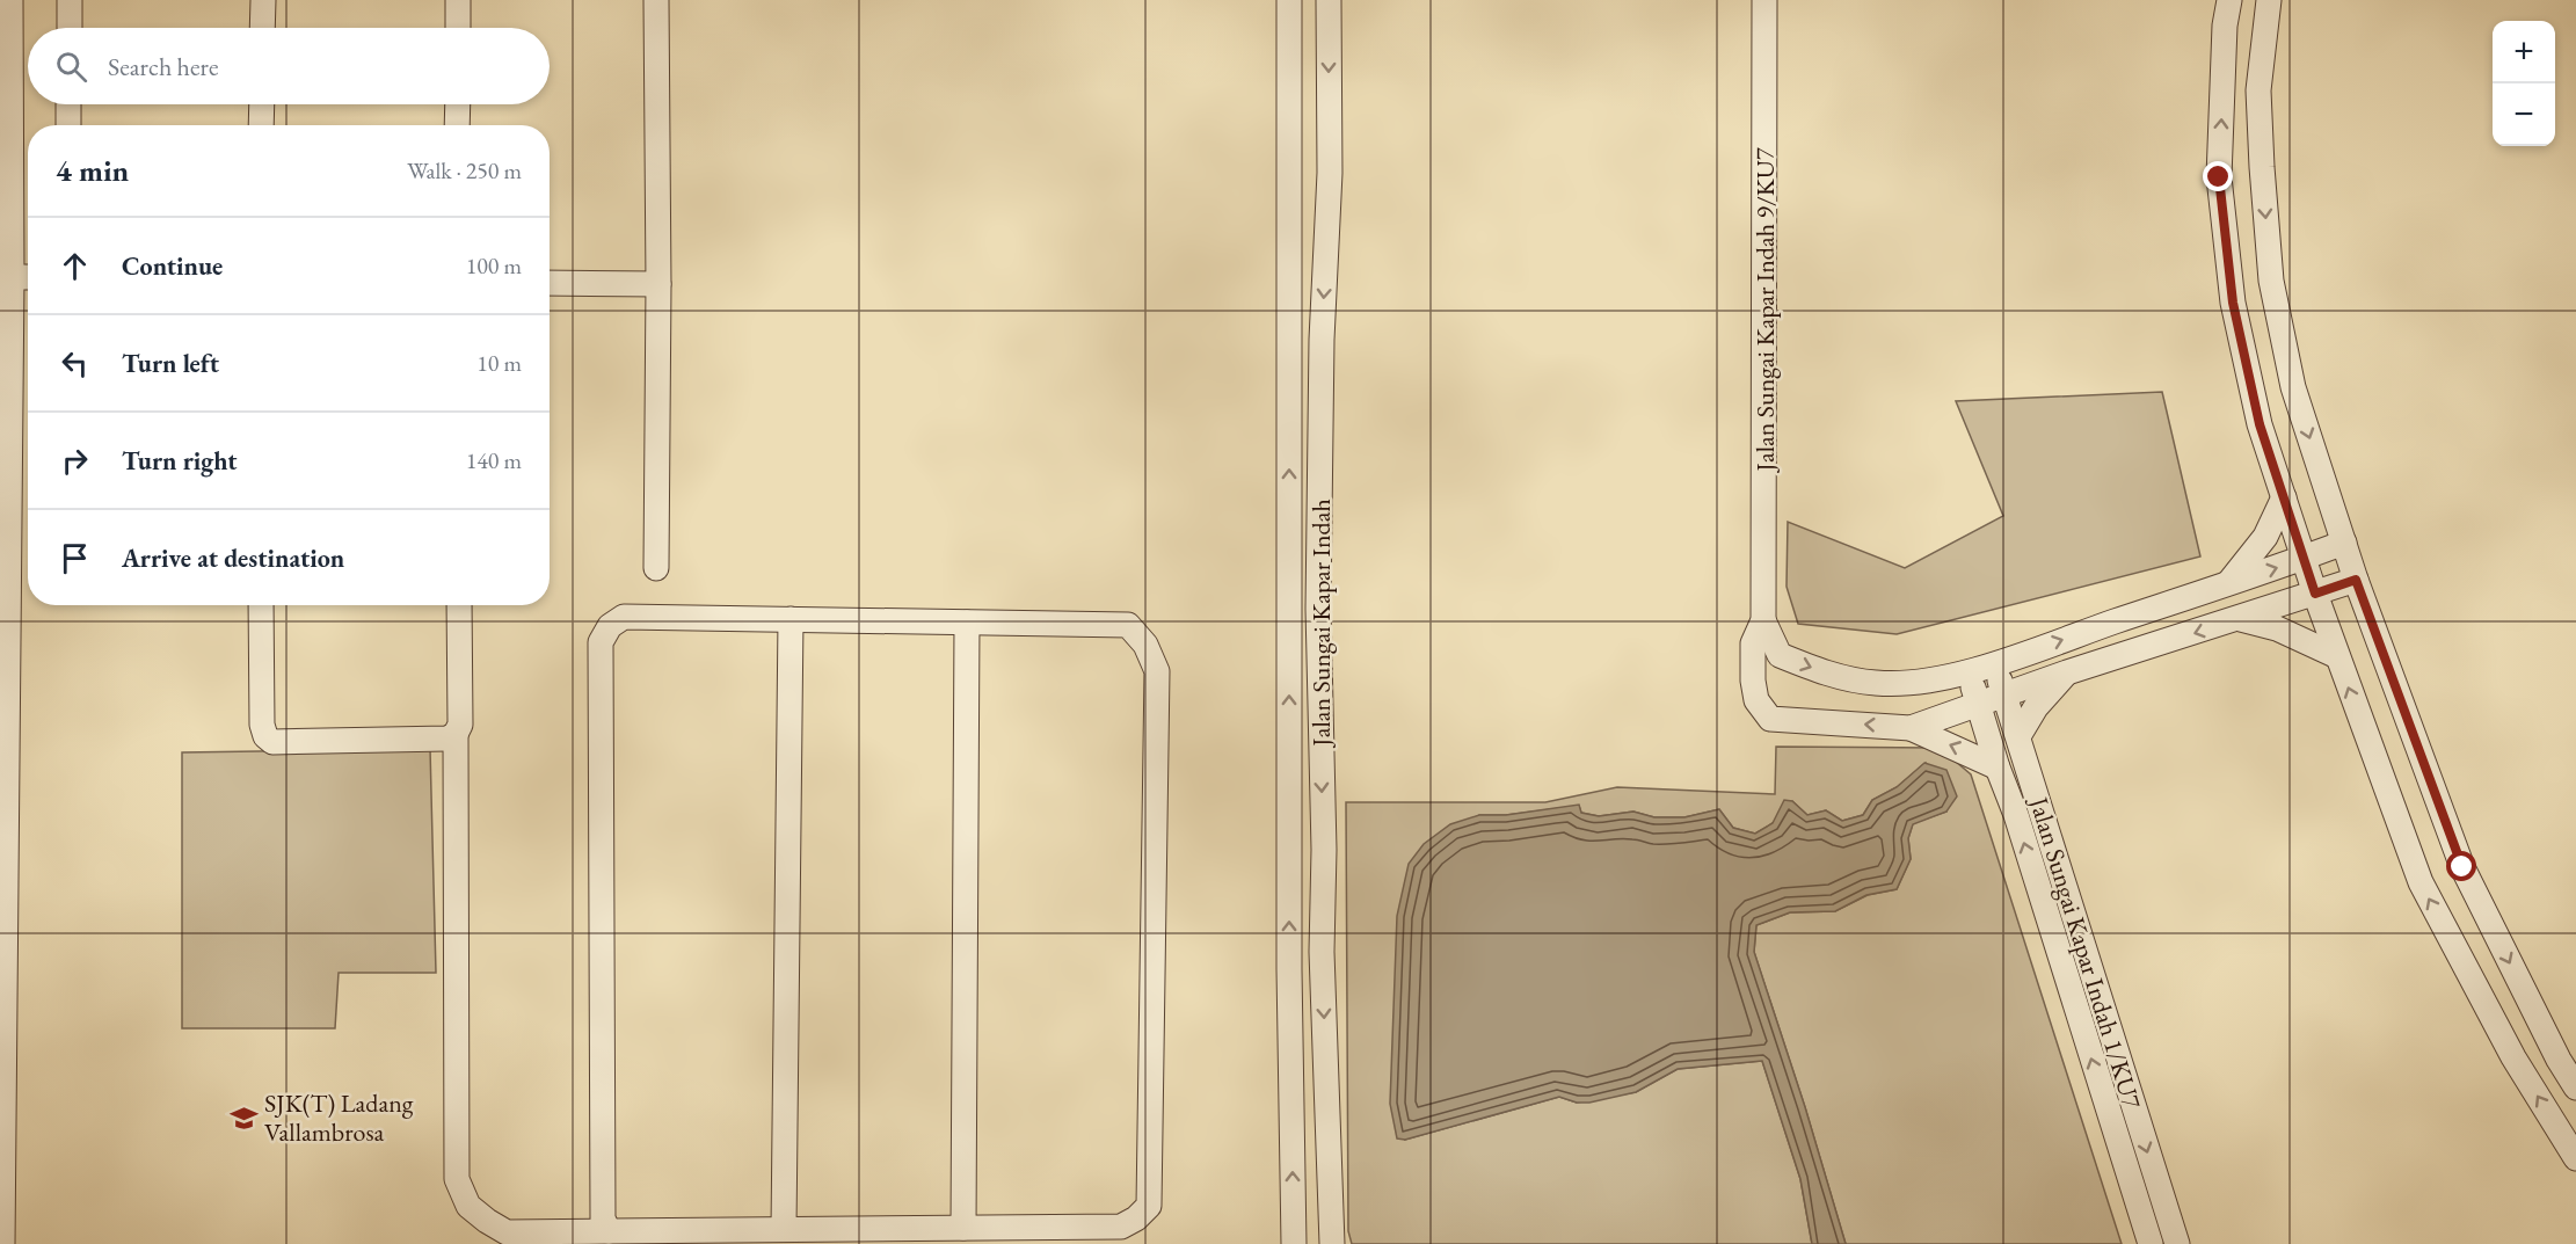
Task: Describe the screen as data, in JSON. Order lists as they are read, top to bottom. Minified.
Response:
{"streets":{"street":["Jalan Sungai Kapar Indah 9/KU7","Jalan Sungai Kapar Indah","Jalan Sungai Kapar Indah 1/KU7"]},"places":{"school or university":["SJK(T) Ladang Vallambrosa"]},"page":{"map_buttons":["+","−"],"search":"Search here","heading":["4 min","Walk · 250 m"],"list":[["Continue","100 m"],["Turn left","10 m"],["Turn right","140 m"],"Arrive at destination"]}}
